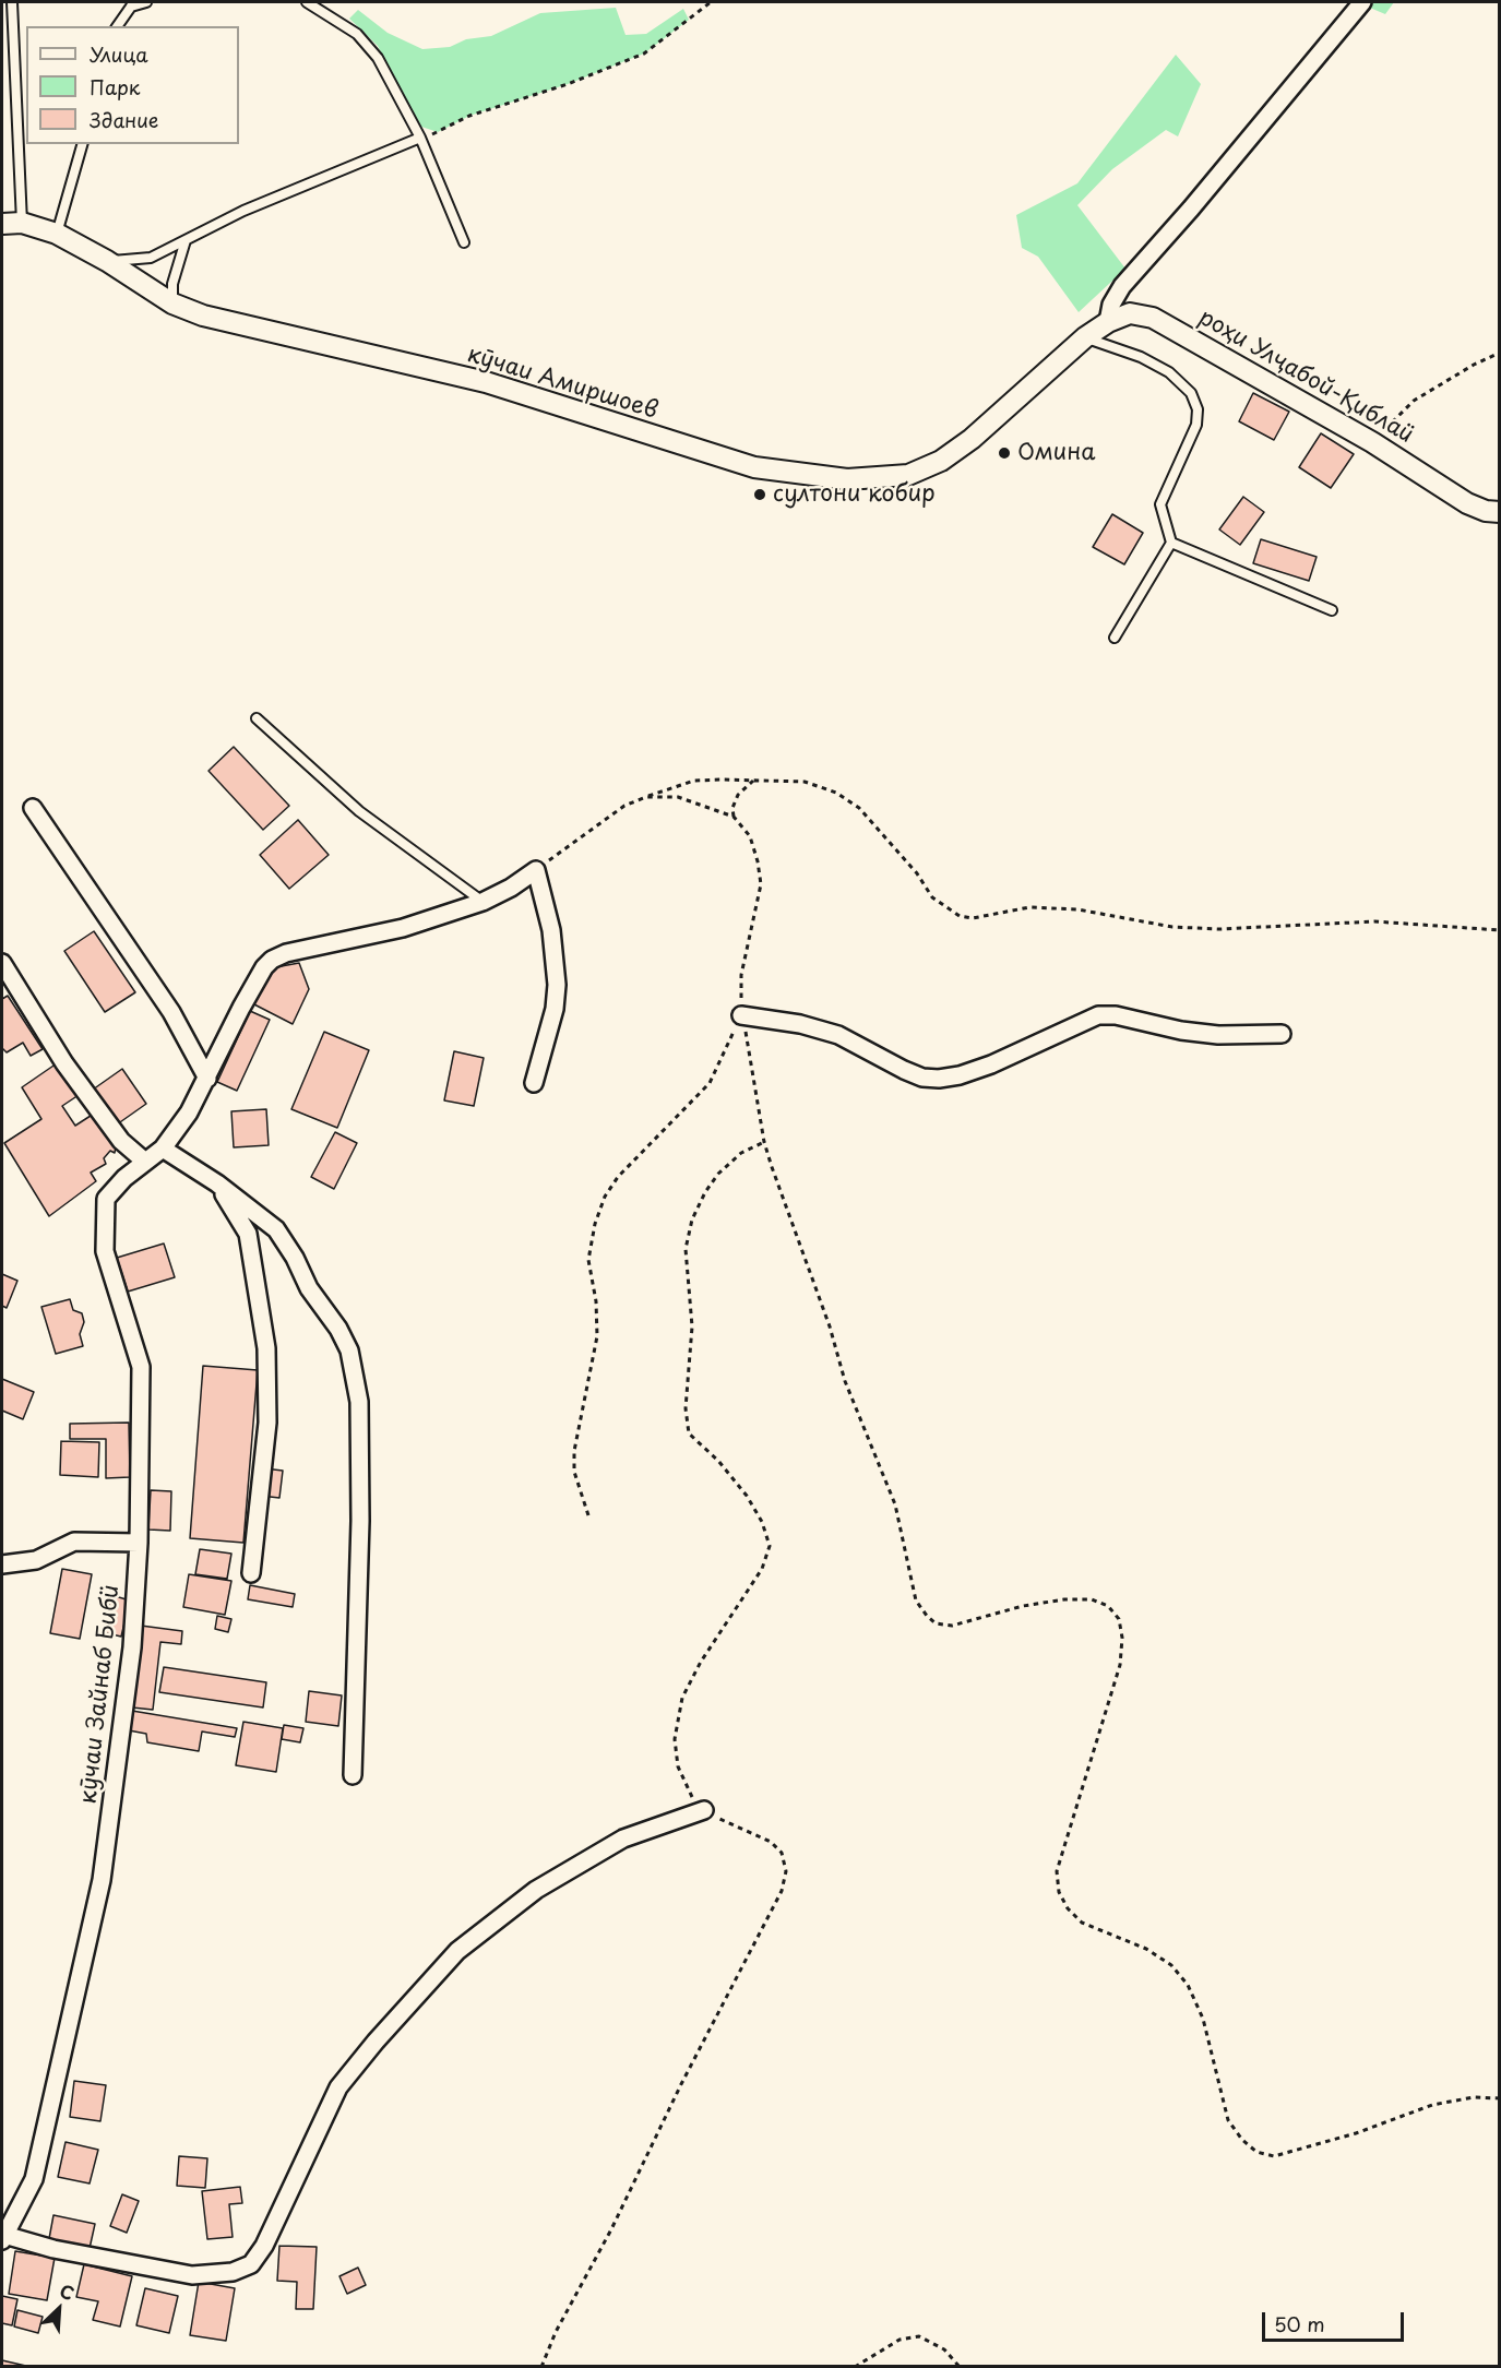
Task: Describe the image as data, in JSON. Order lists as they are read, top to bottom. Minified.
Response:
{"streets":{"street":["роҳи Улҷабой-Қиблаӣ","кӯчаи Амиршоев","кӯчаи Зайнаб Бибӣ"]},"crossings":[["роҳи Улҷабой-Қиблаӣ","кӯчаи Амиршоев"]],"places":["Омина","султони кобир"],"legend":["Улица","Парк","Здание"],"scale_bar":"50 m","north":"top right"}
